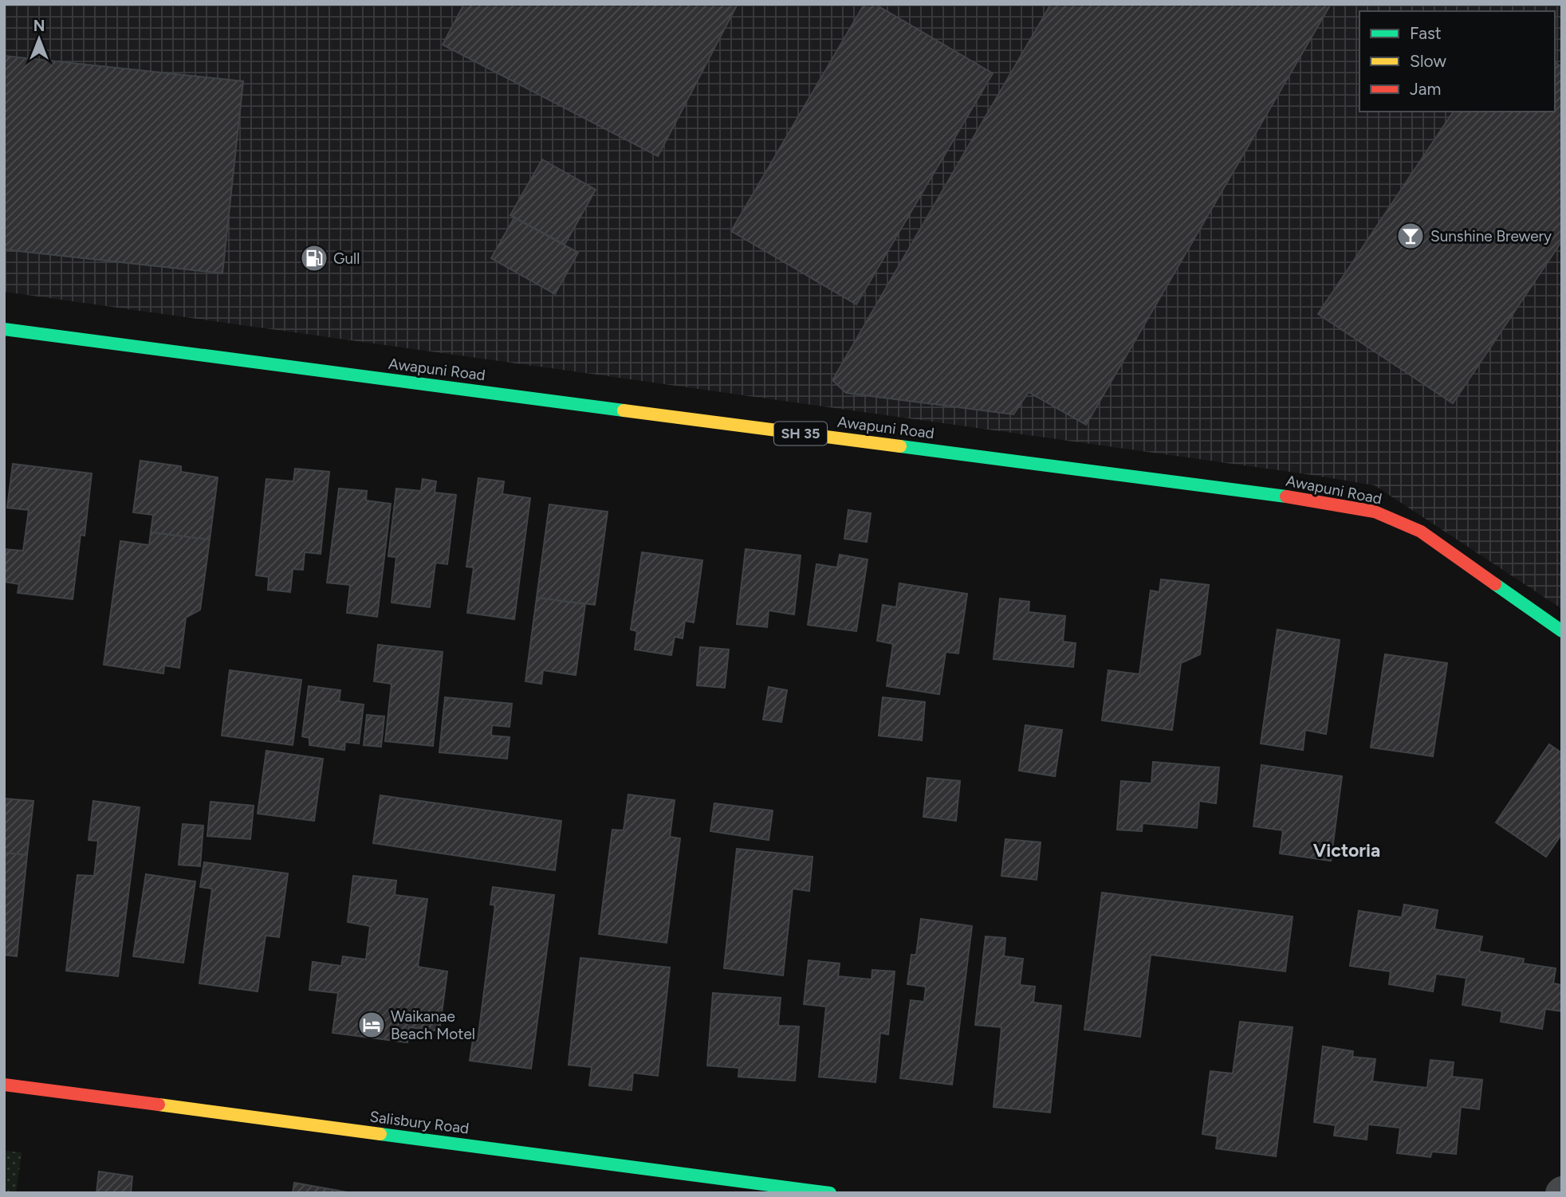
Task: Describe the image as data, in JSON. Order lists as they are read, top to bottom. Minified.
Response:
{"streets":{"main road":["Awapuni Road","SH 35","Salisbury Road"]},"districts":["Victoria"],"places":{"bar":["Sunshine Brewery"],"fuel station":["Gull"],"hotel":["Waikanae Beach Motel"]},"legend":["Fast","Slow","Jam"],"north":"top"}
